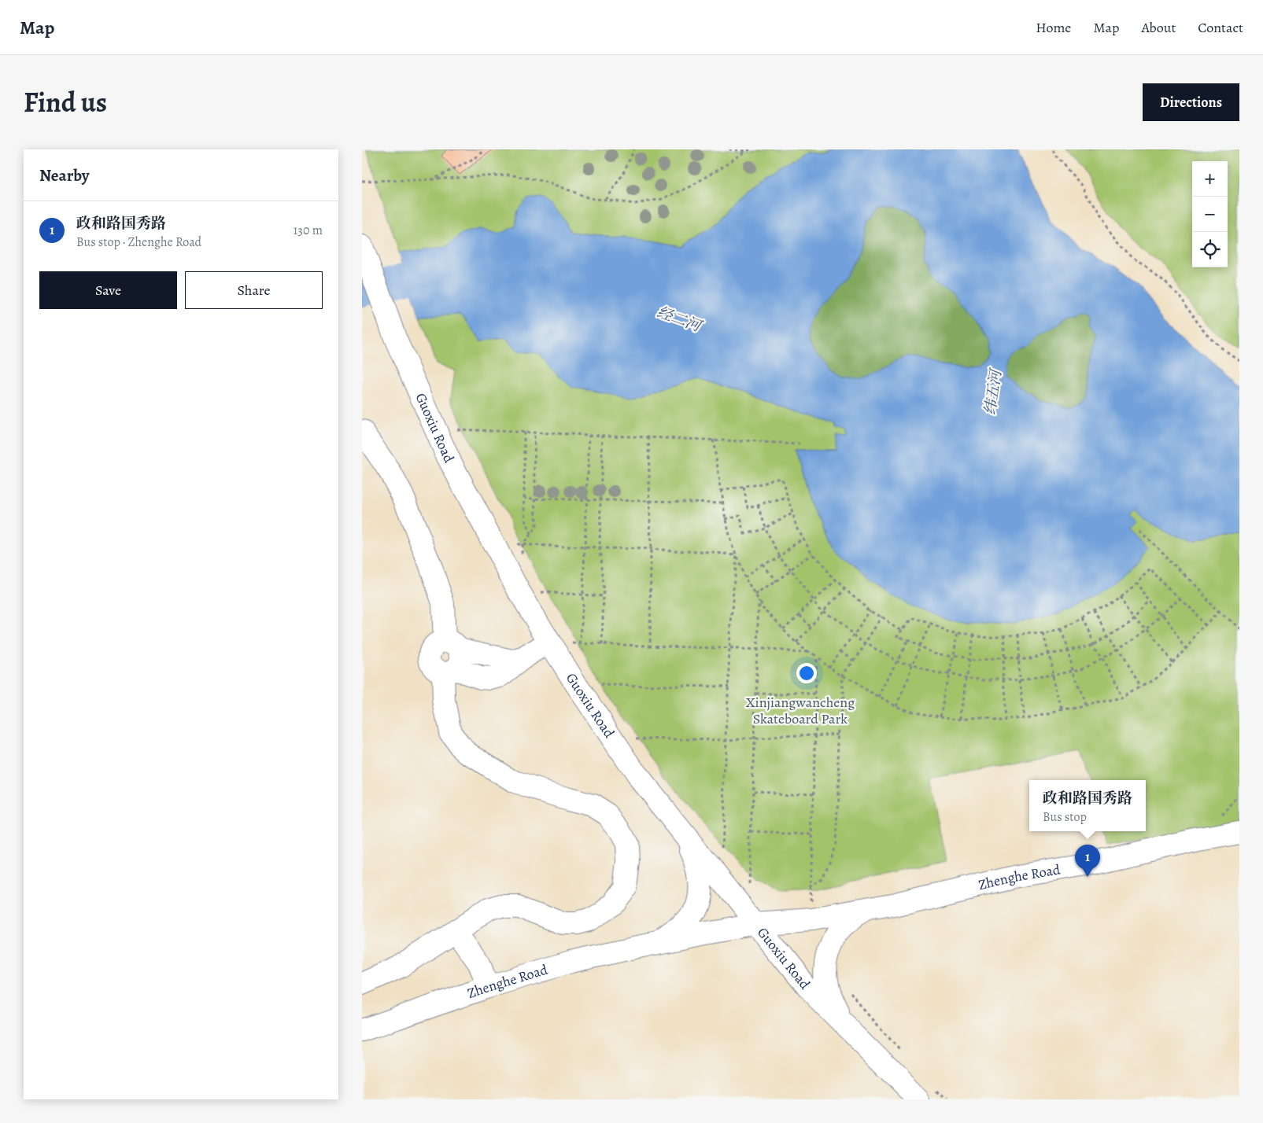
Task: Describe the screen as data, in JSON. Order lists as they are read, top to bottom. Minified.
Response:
{"streets":{"street":["Guoxiu Road","Zhenghe Road"]},"crossings":[["Guoxiu Road","Zhenghe Road"]],"water":["经二河","纬五河"],"parks":["Xinjiangwancheng Skateboard Park"],"page":{"header":"Map","nav":["Home","Map","About","Contact"],"title":"Find us","buttons":["Directions",["Save","Share"]],"heading":"Nearby","map_buttons":["+","−"],"list":[{"mark":"1","name":"政和路国秀路","note":"Bus stop · Zhenghe Road","value":"130 m"}],"popup":["政和路国秀路","Bus stop"],"pins":"1"}}
